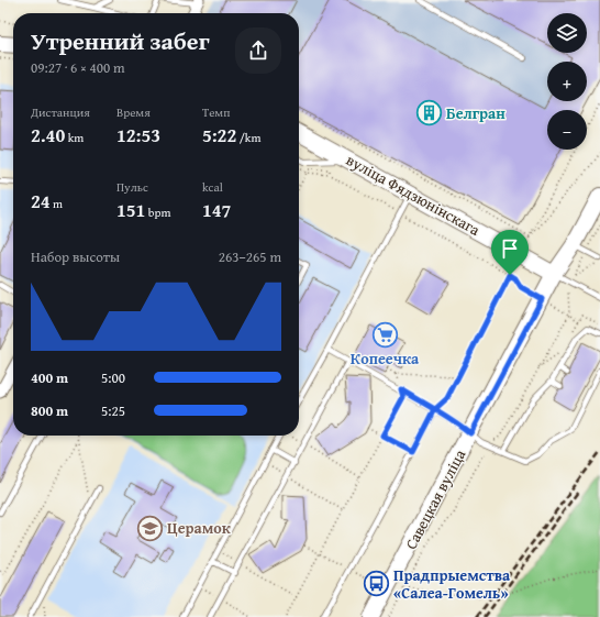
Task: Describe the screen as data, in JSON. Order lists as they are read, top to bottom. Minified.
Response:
{"streets":{"main road":["вуліца Фядзюнінскага","Савецкая вуліца"]},"crossings":[["вуліца Фядзюнінскага","Савецкая вуліца"]],"places":{"building":["Белгран"],"supermarket":["Копеечка"],"school or university":["Церамок"],"bus stop":["Прадпрыемства «Салеа-Гомель»"]},"page":{"map_buttons":["+","−"],"heading":["Утренний забег","09:27 · 6 × 400 m"],"stats":[["Дистанция","2.40 km"],["Время","12:53"],["Темп","5:22 /km"],["24 m"],["Пульс","151 bpm"],["kcal","147"]],"chart":["Набор высоты","263–265 m"],"list":[{"name":"400 m","note":"5:00"},{"name":"800 m","note":"5:25"}]}}
